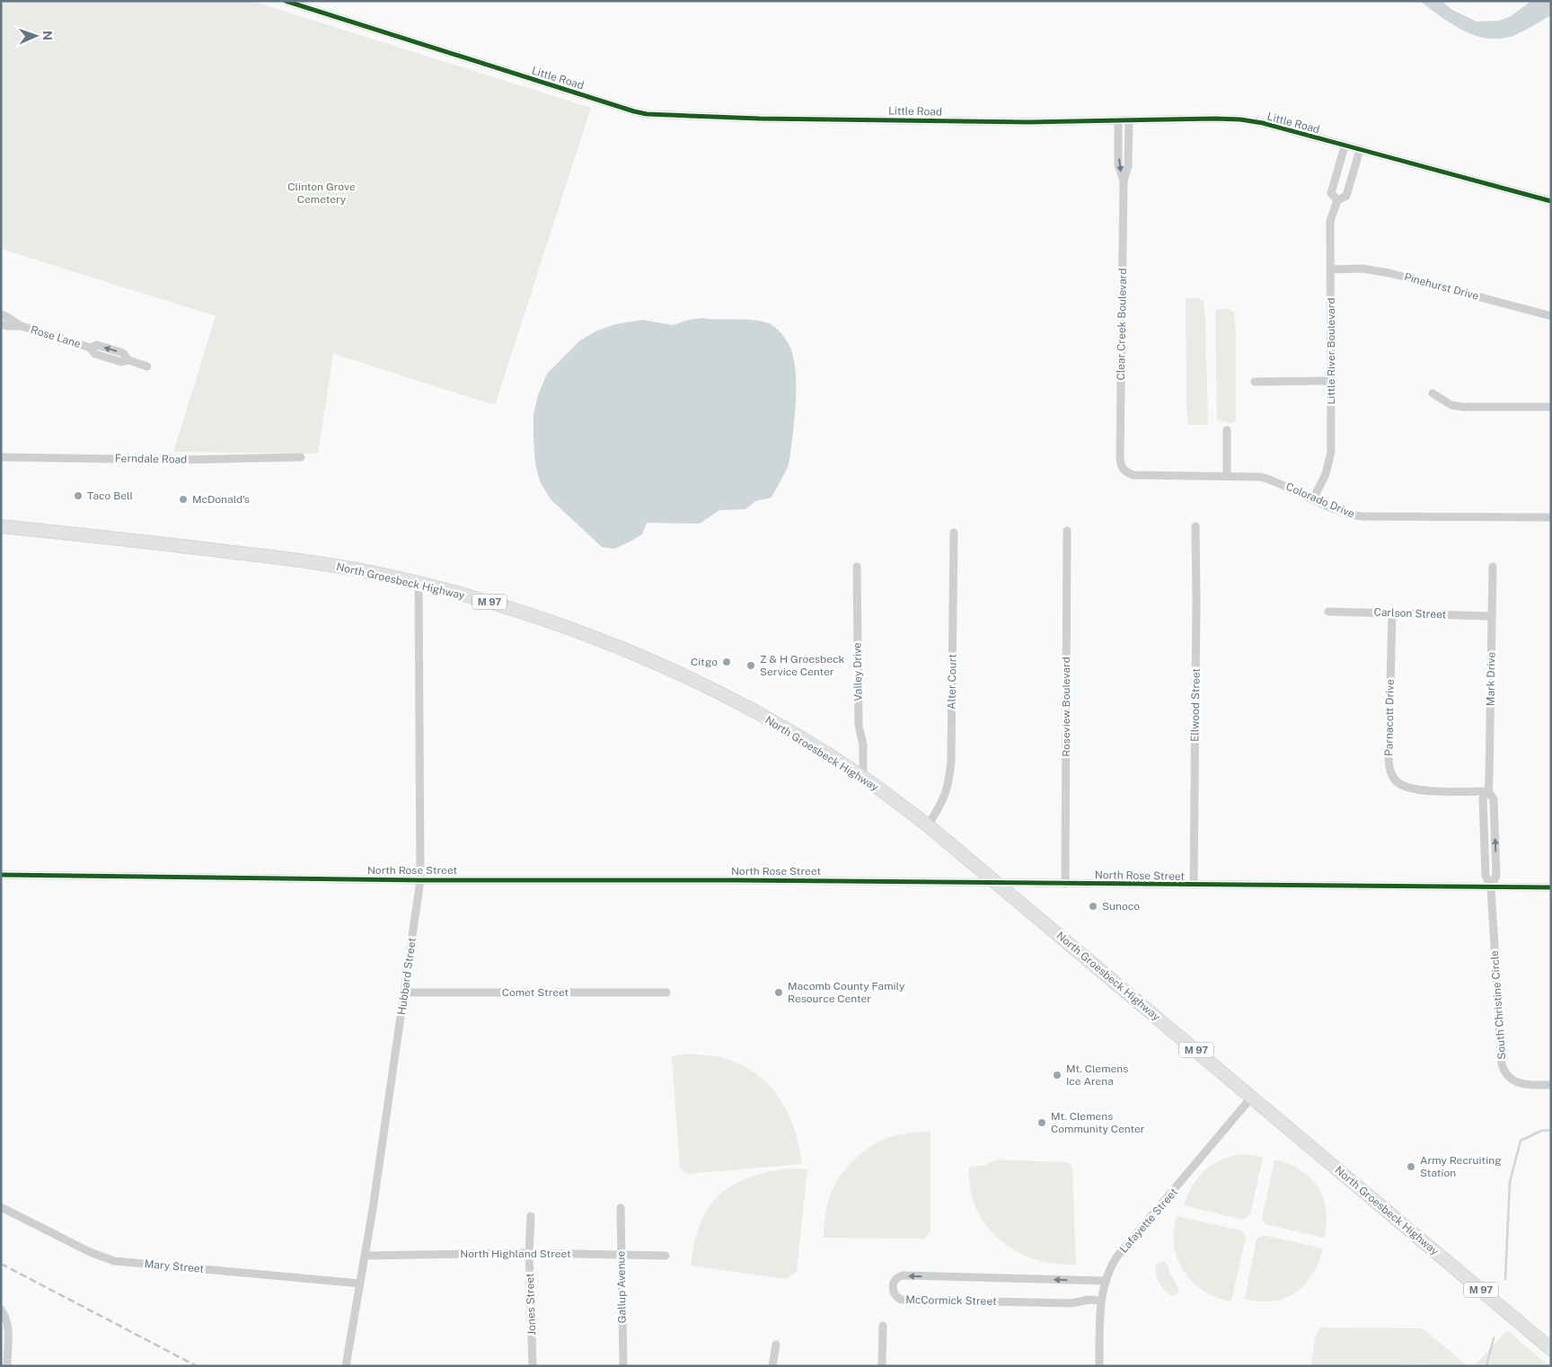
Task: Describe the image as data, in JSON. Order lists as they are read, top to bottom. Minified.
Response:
{"streets":{"main road":["North Groesbeck Highway","M 97"],"street":["Little Road","Pinehurst Drive","Clear Creek Boulevard","Rose Lane","Little River Boulevard","Ferndale Road","Colorado Drive","Carlson Street","Valley Drive","Mark Drive","Alter Court","Ellwood Street","Roseview Boulevard","Parnacott Drive","North Rose Street","Hubbard Street","Comet Street","South Christine Circle","Lafayette Street","North Highland Street","Mary Street","Gallup Avenue","McCormick Street","Jones Street"]},"crossings":[["Little Road","Clear Creek Boulevard"],["Little Road","Little River Boulevard"],["Pinehurst Drive","Little River Boulevard"],["Clear Creek Boulevard","Colorado Drive"],["Little River Boulevard","Colorado Drive"],["North Groesbeck Highway","Valley Drive"],["North Groesbeck Highway","Alter Court"],["North Groesbeck Highway","North Rose Street"],["North Groesbeck Highway","Hubbard Street"],["North Groesbeck Highway","Lafayette Street"],["Carlson Street","Mark Drive"],["Carlson Street","Parnacott Drive"],["Mark Drive","Parnacott Drive"],["Mark Drive","North Rose Street"],["Mark Drive","South Christine Circle"],["Ellwood Street","North Rose Street"],["Roseview Boulevard","North Rose Street"],["North Rose Street","Hubbard Street"],["North Rose Street","South Christine Circle"],["Hubbard Street","Comet Street"],["Hubbard Street","North Highland Street"],["Hubbard Street","Mary Street"],["Lafayette Street","McCormick Street"],["North Highland Street","Gallup Avenue"],["North Highland Street","Jones Street"]],"parks":["Clinton Grove Cemetery"],"places":["Taco Bell","McDonald's","Citgo","Z & H Groesbeck Service Center","Sunoco","Macomb County Family Resource Center","Mt. Clemens Ice Arena","Mt. Clemens Community Center","Army Recruiting Station"],"north":"right"}
